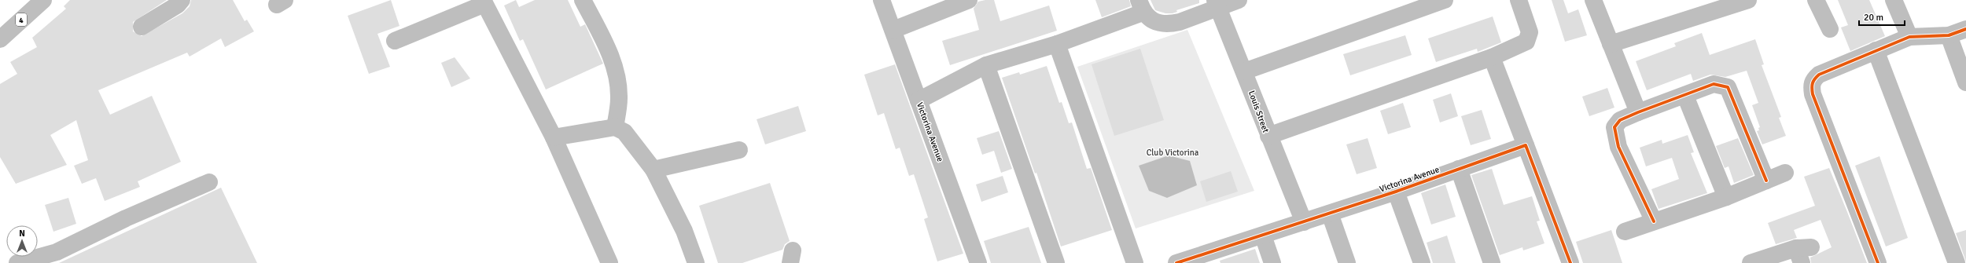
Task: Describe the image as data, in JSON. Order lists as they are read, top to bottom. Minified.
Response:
{"streets":{"main road":["4","Louis Street","Victorina Avenue"]},"crossings":[["Louis Street","Victorina Avenue"]],"parks":["Club Victorina"],"scale_bar":"20 m","north":"top"}
